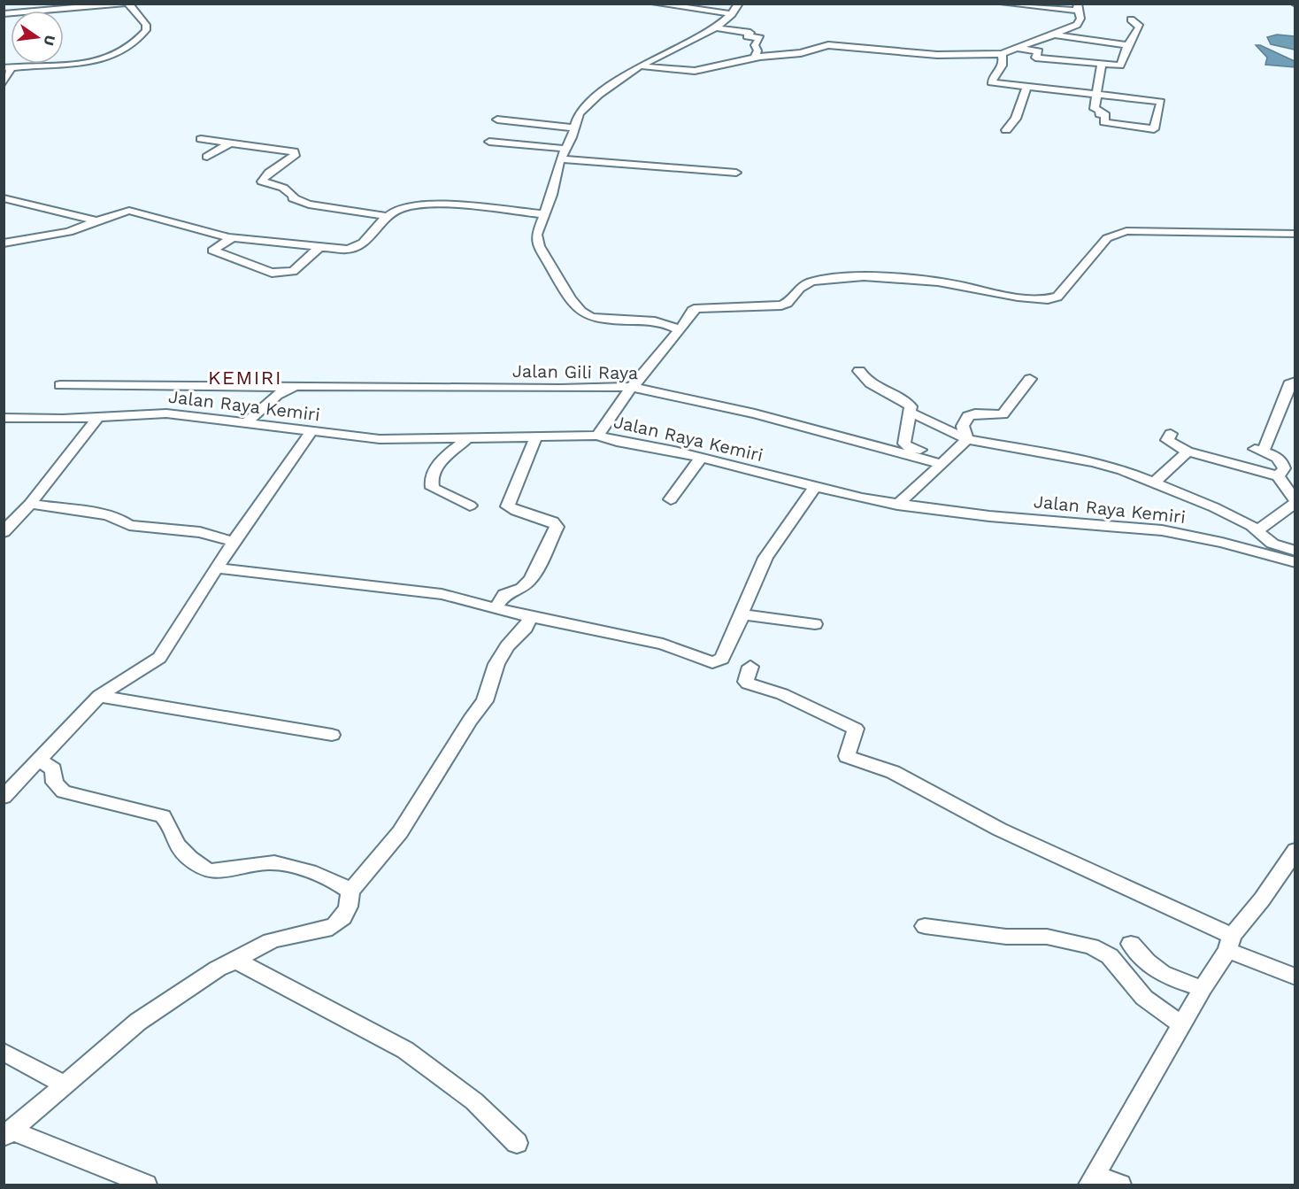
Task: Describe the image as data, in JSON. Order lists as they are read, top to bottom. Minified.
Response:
{"streets":{"street":["Jalan Gili Raya","Jalan Raya Kemiri"]},"districts":["KEMIRI"],"north":"right"}
